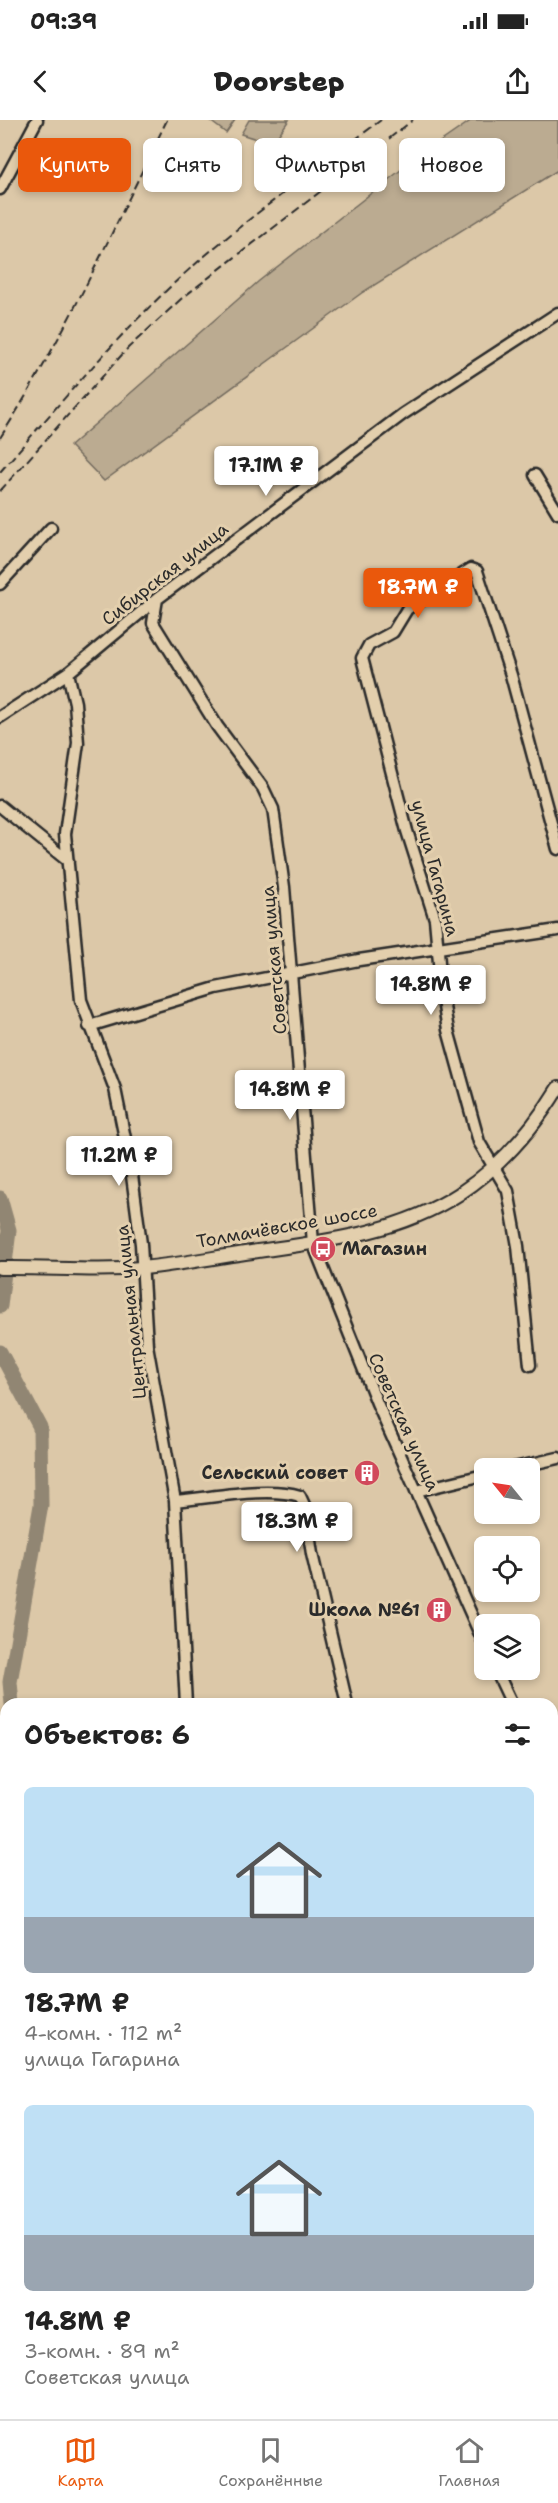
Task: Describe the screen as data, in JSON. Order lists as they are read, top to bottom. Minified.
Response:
{"streets":{"main road":["Толмачёвское шоссе"],"street":["Сибирская улица","улица Гагарина","Советская улица","Центральная улица"]},"crossings":[["Сибирская улица","Советская улица"],["Сибирская улица","Центральная улица"],["улица Гагарина","Толмачёвское шоссе"],["Советская улица","Толмачёвское шоссе"],["Толмачёвское шоссе","Центральная улица"]],"places":{"bus stop":["Магазин"],"building":["Сельский совет","Школа №61"]},"north":"top left","page":{"status":"09:39","header":"Doorstep","chip":["Купить","Снять","Фильтры","Новое"],"price":["17.1M ₽","18.7M ₽","14.8M ₽","14.8M ₽","11.2M ₽","18.3M ₽"],"heading":"Объектов: 6","list":[{"name":"18.7M ₽","note":"4-комн. · 112 m² · улица Гагарина"},{"name":"14.8M ₽","note":"3-комн. · 89 m² · Советская улица"}],"tabs":["Карта","Сохранённые","Главная"]}}
